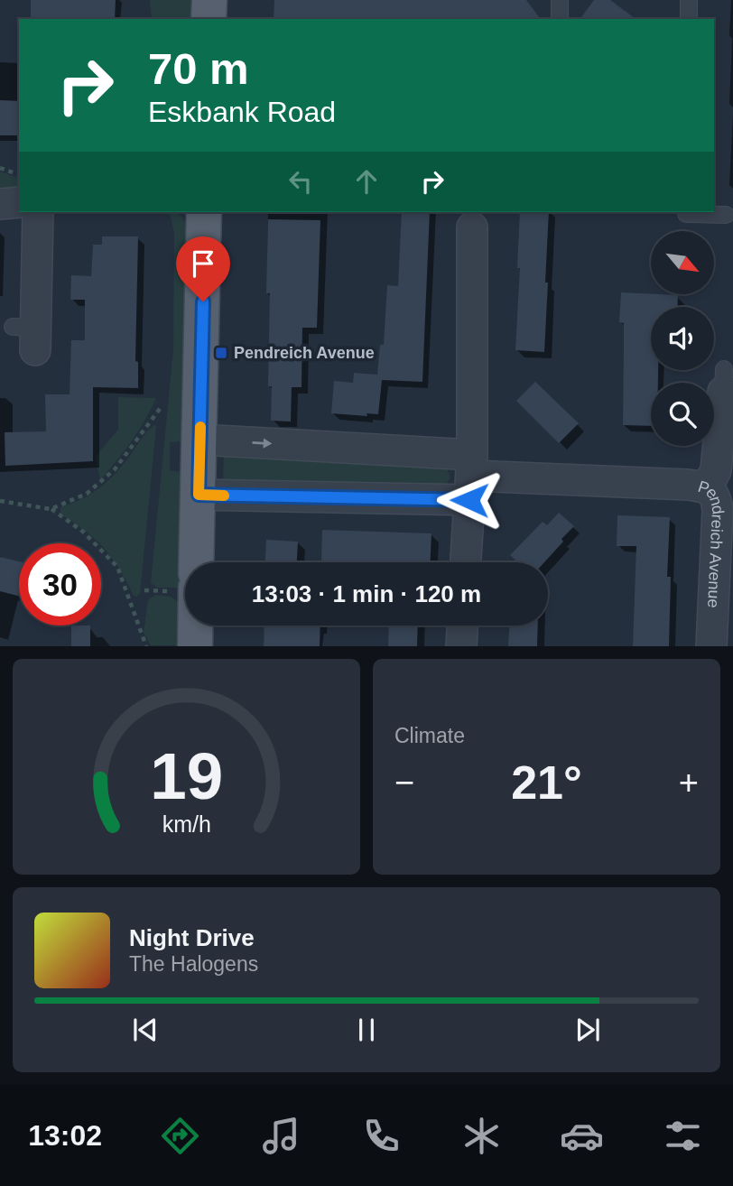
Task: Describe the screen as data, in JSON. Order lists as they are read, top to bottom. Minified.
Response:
{"streets":{"street":["Pendreich Avenue"]},"places":{"transit":["Pendreich Avenue"]},"north":"bottom right","page":{"turn":["70 m","Eskbank Road"],"limit":"30","trip":"13:03 · 1 min · 120 m","tile":"Climate","heat":["−","21°","+"],"song":["Night Drive","The Halogens"],"tabs":"13:02","gauge":["19","km/h"]}}
